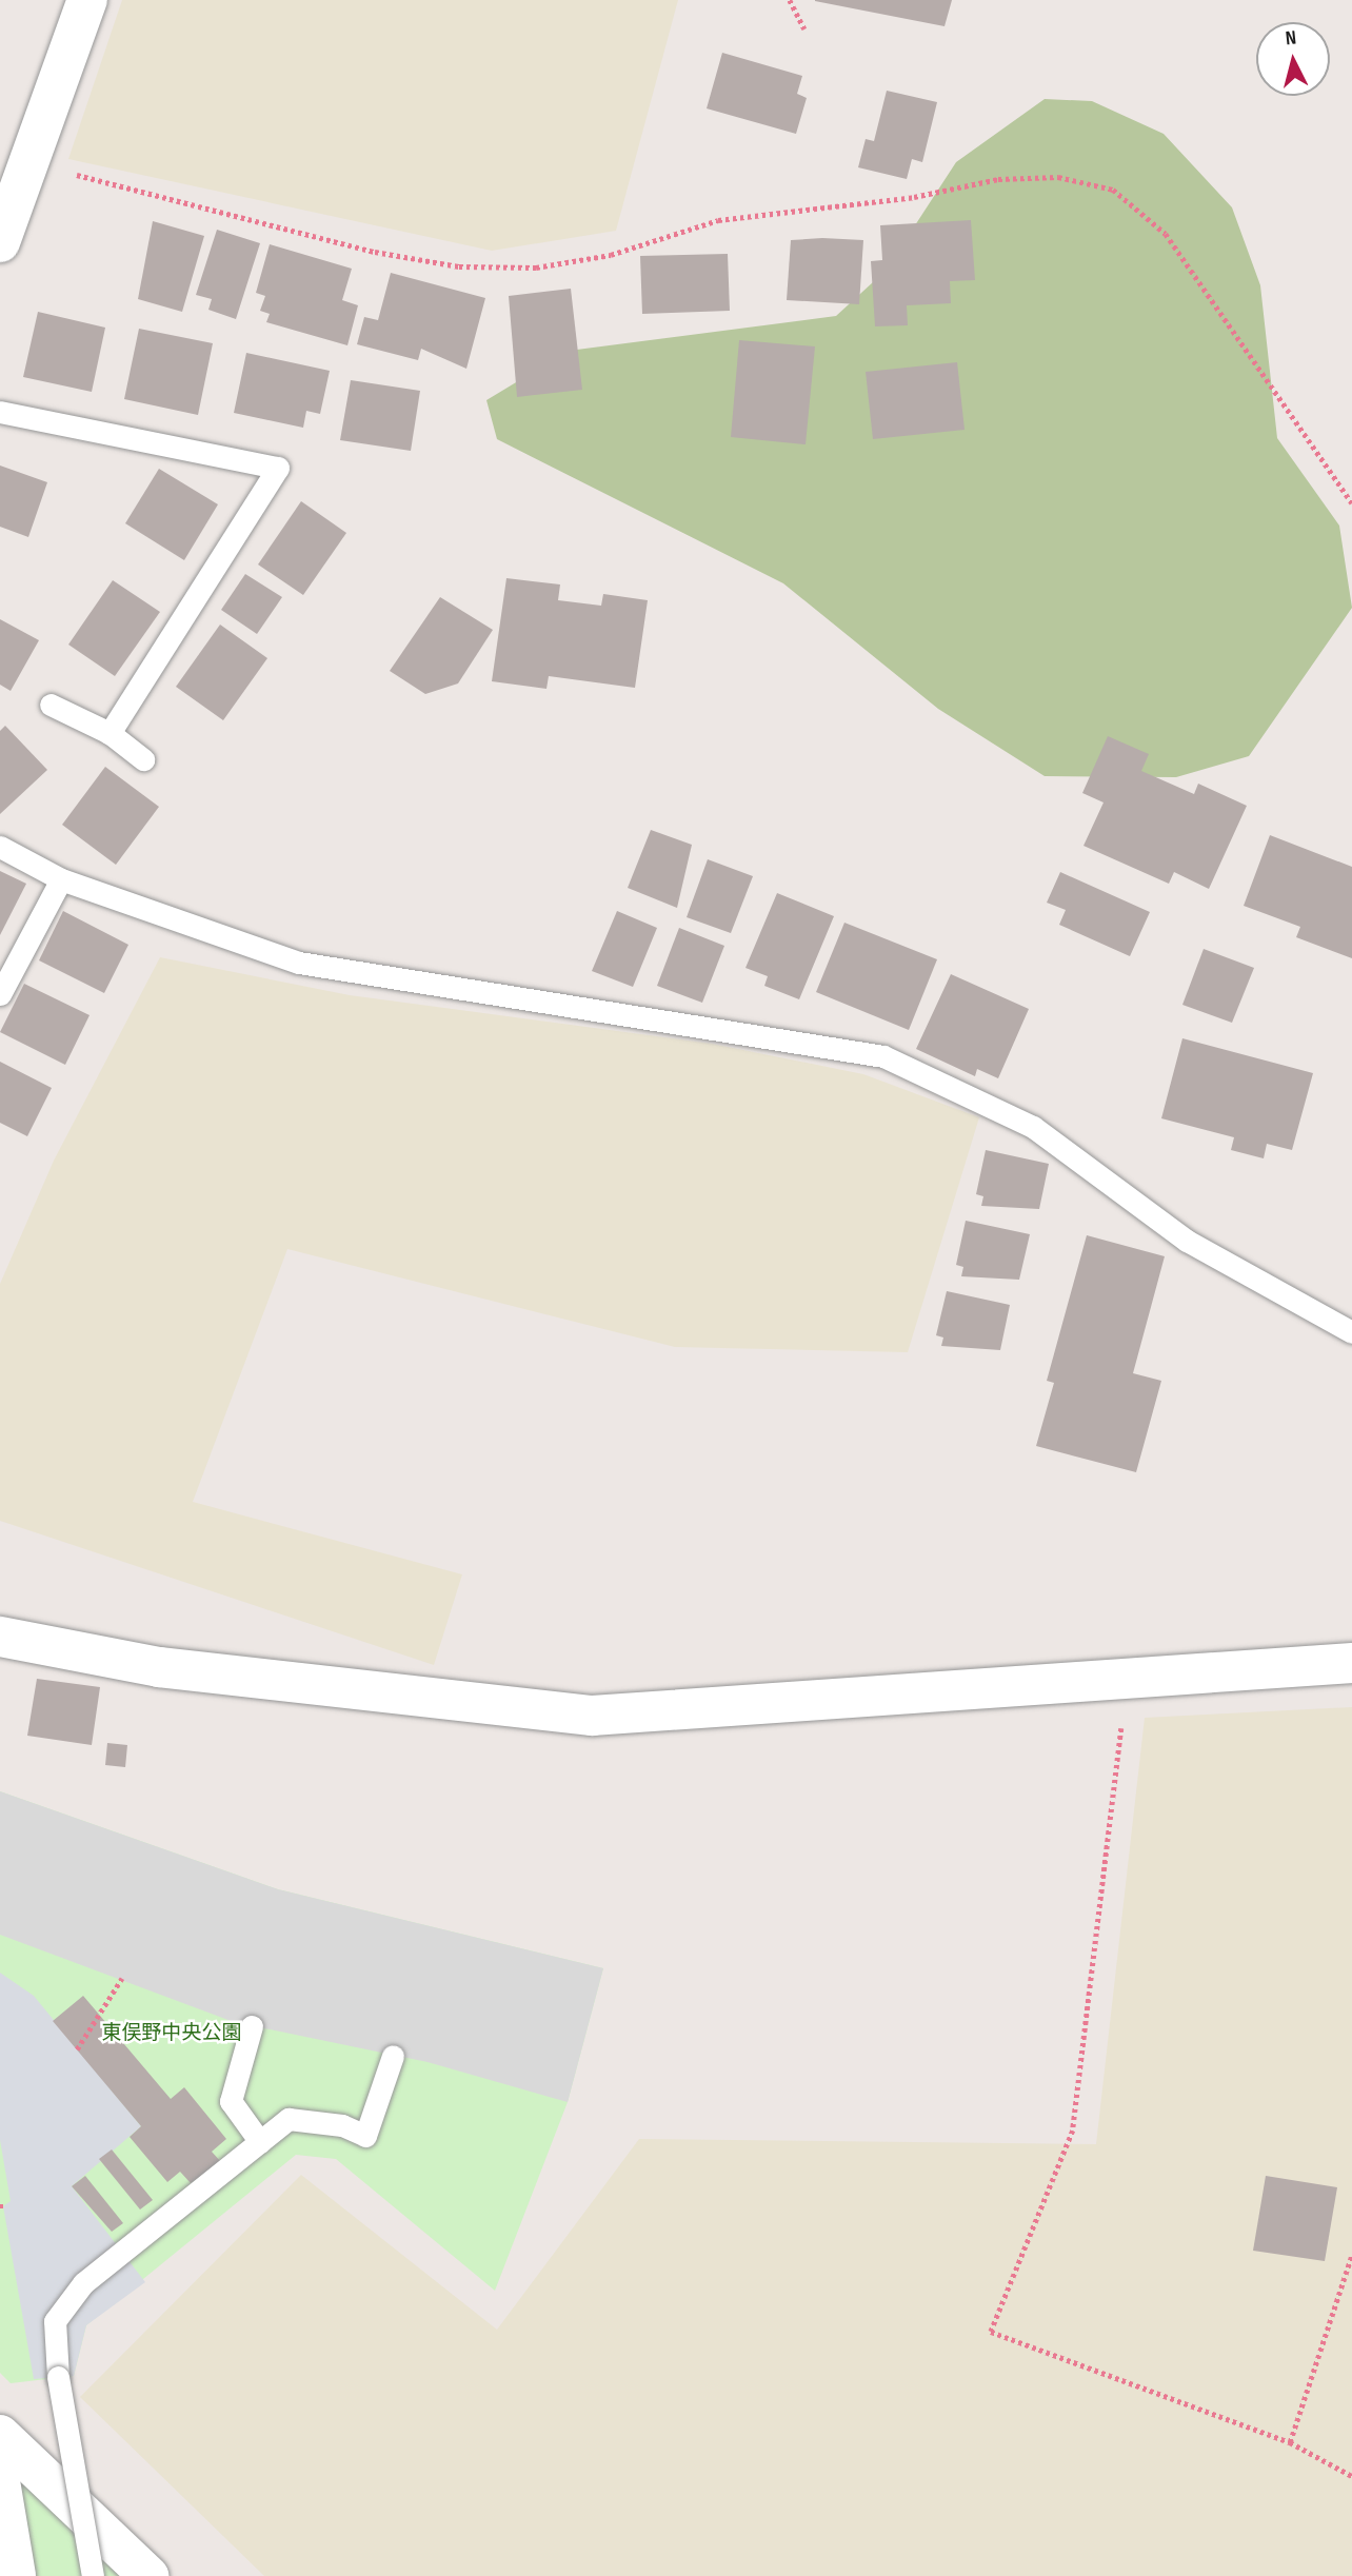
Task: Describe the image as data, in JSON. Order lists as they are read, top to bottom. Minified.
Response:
{"parks":["東俣野中央公園"],"north":"top"}
